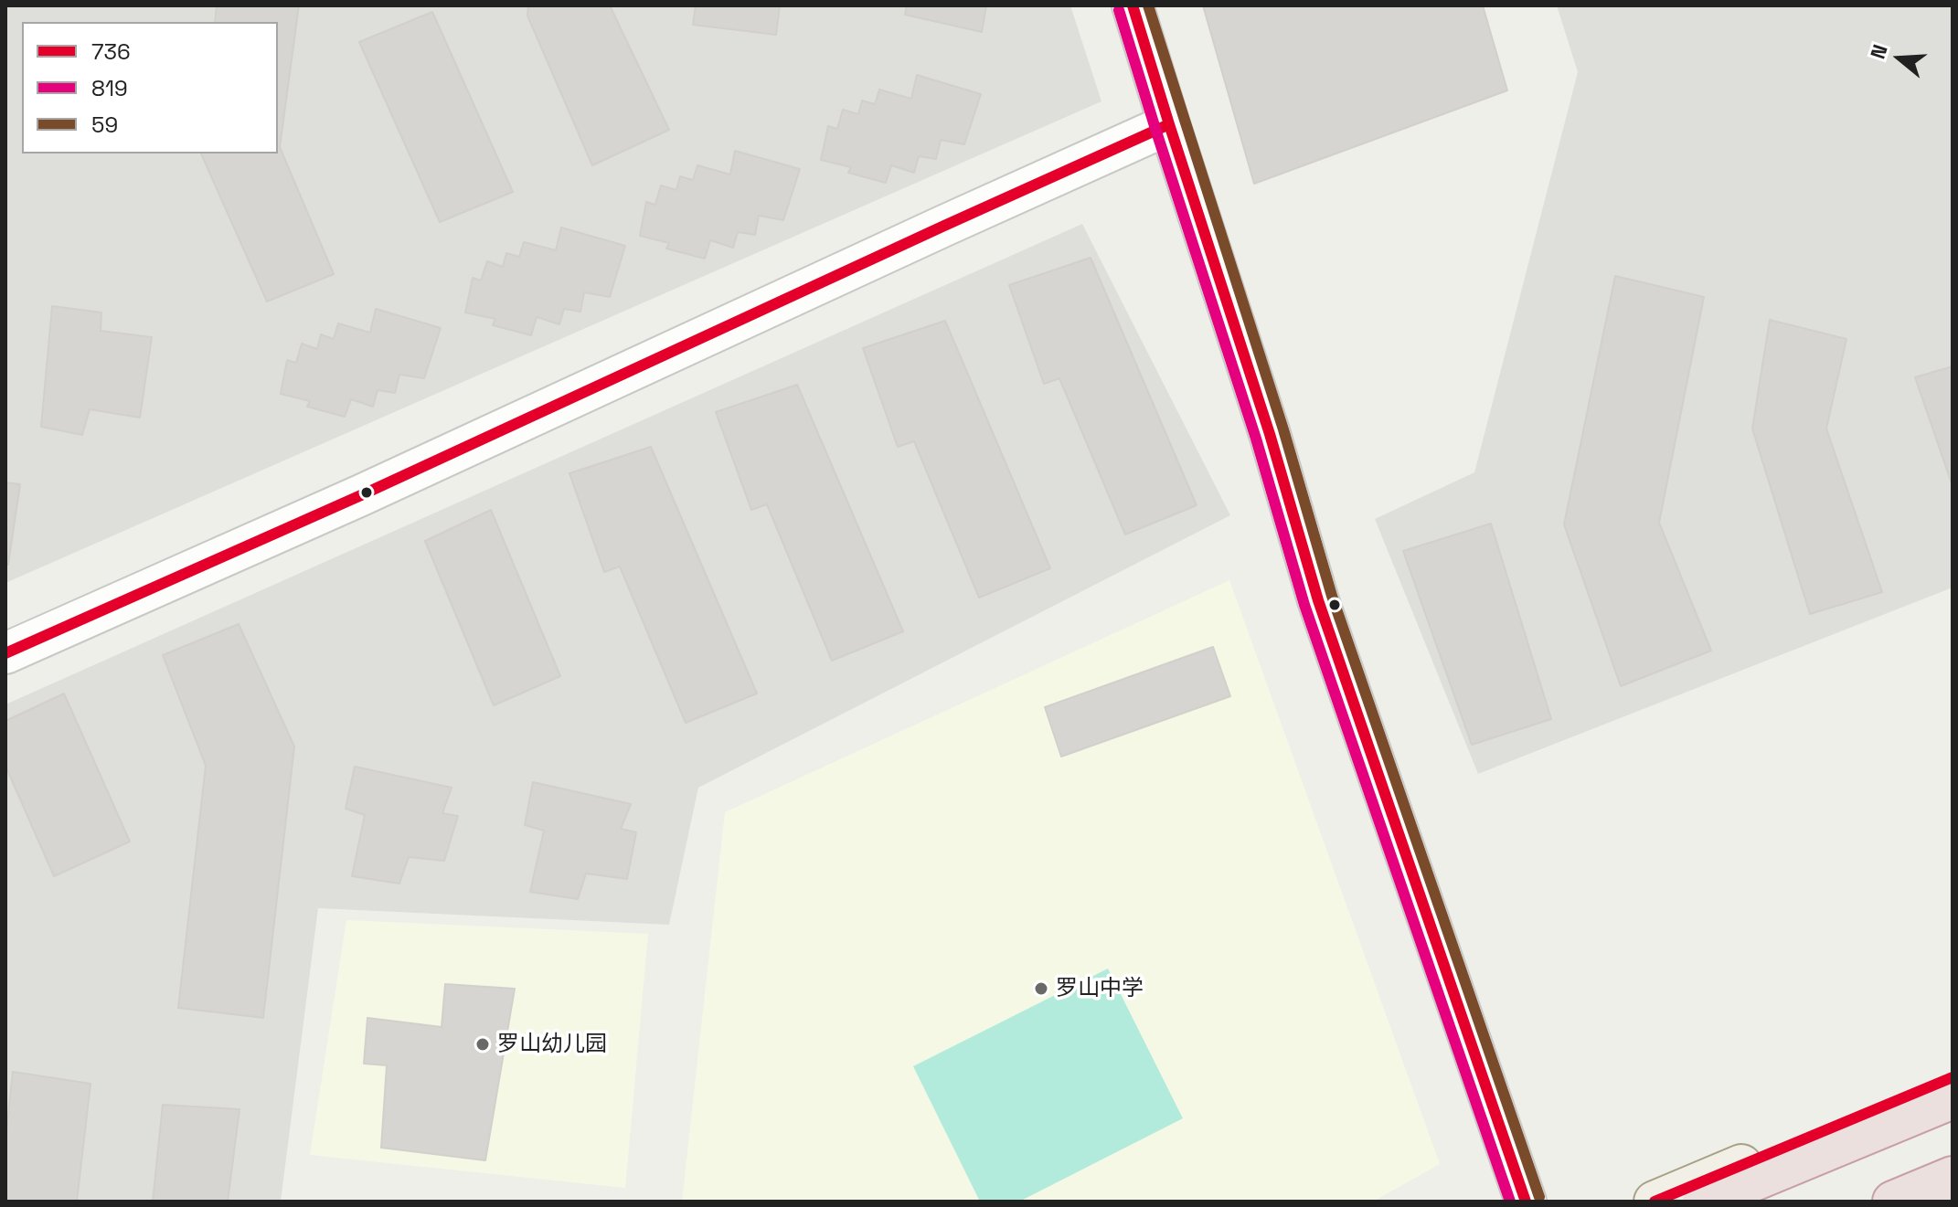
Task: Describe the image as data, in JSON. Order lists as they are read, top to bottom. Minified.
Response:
{"places":["罗山中学","罗山幼儿园"],"lines":["transit line 736","transit line 59","transit line 819"],"legend":["736","819","59"],"north":"left"}
